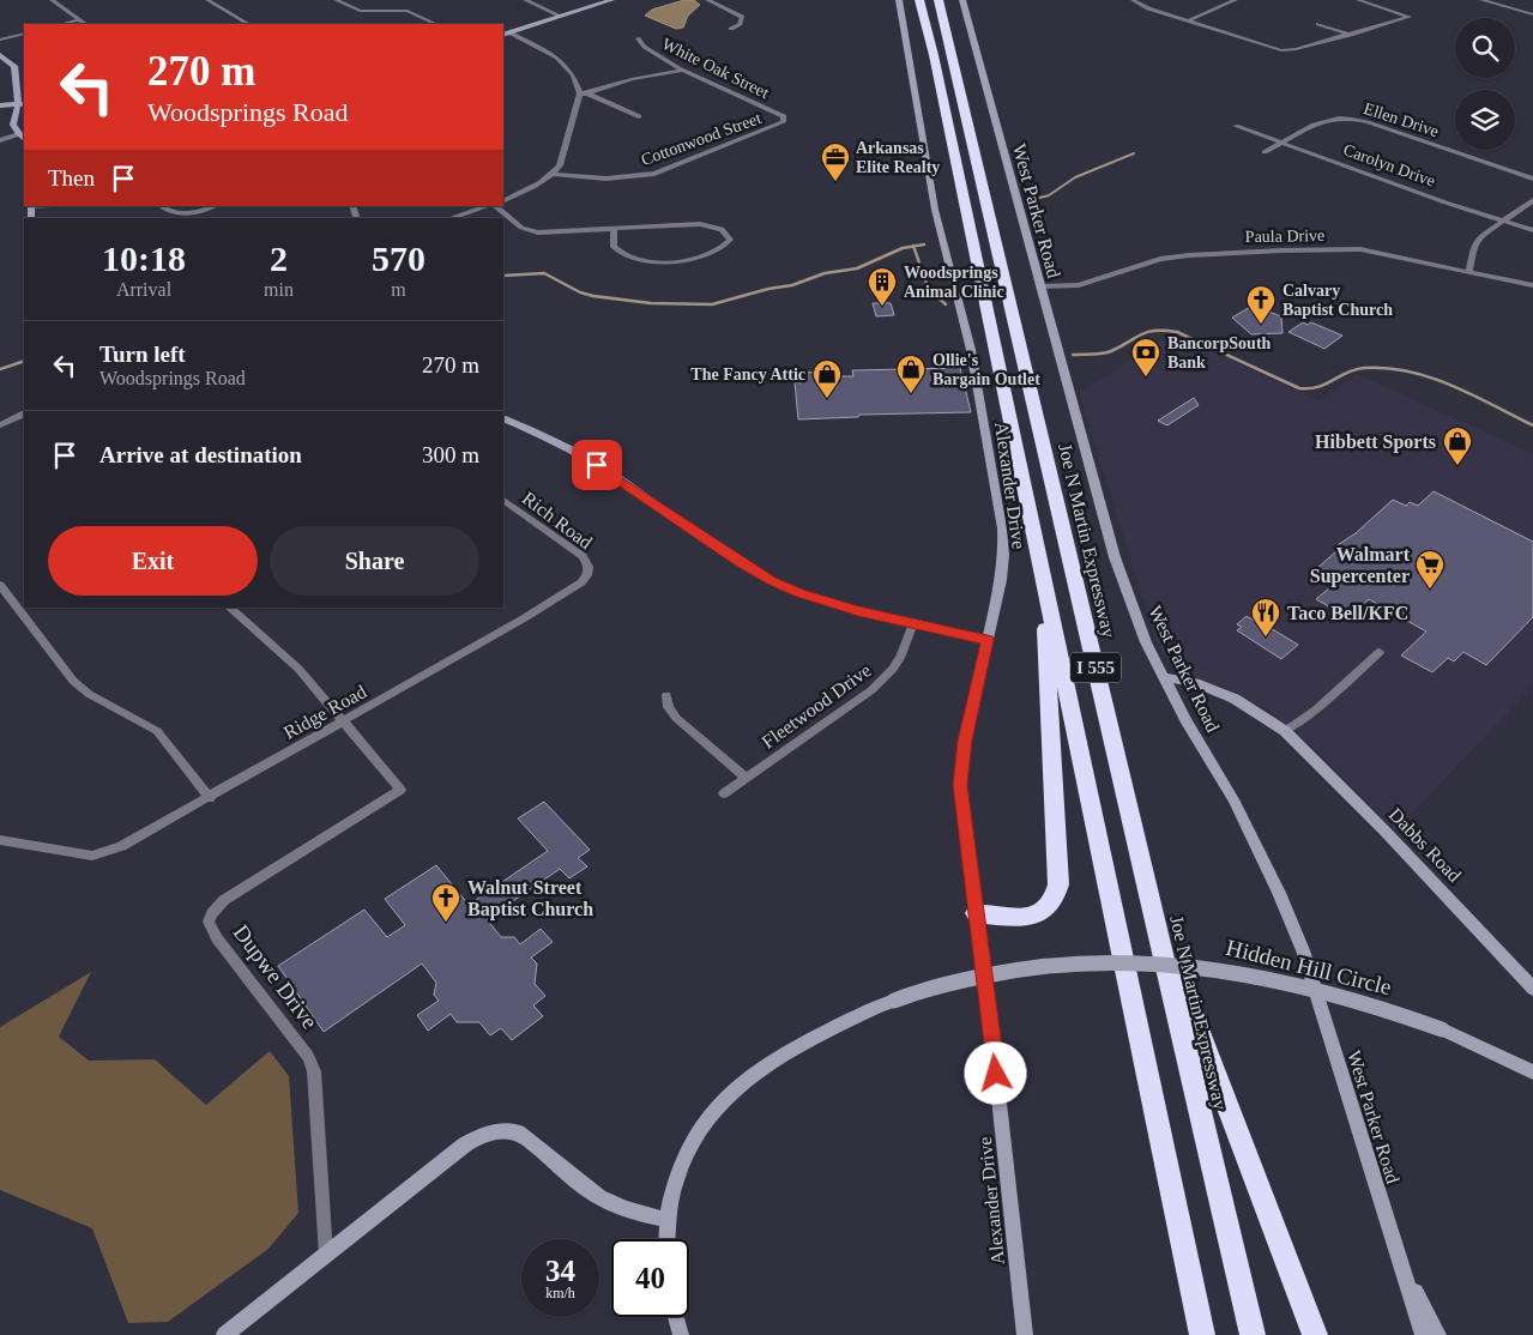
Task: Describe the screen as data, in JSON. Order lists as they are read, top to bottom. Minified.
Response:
{"streets":{"highway":["Joe N Martin Expressway","I 555"],"street":["White Oak Street","Ellen Drive","Cottonwood Street","Carolyn Drive","West Parker Road","Paula Drive","Alexander Drive","Rich Road","Fleetwood Drive","Ridge Road","Dabbs Road","Hidden Hill Circle","Dupwe Drive"]},"crossings":[["White Oak Street","Cottonwood Street"],["Ellen Drive","Carolyn Drive"],["West Parker Road","Paula Drive"],["West Parker Road","Dabbs Road"],["Rich Road","Ridge Road"],["Ridge Road","Dupwe Drive"]],"places":{"office":["Arkansas Elite Realty"],"building":["Woodsprings Animal Clinic"],"church":["Calvary Baptist Church","Walnut Street Baptist Church"],"bank":["BancorpSouth Bank"],"shop":["Ollie's Bargain Outlet","The Fancy Attic","Hibbett Sports"],"supermarket":["Walmart Supercenter"],"restaurant":["Taco Bell/KFC"]},"page":{"turn":["270 m","Woodsprings Road"],"then":"Then","eta":["10:18","Arrival","2","min","570","m"],"list":[{"name":"Turn left","note":"Woodsprings Road","value":"270 m"},{"name":"Arrive at destination","value":"300 m"}],"buttons":["Exit","Share"],"speed":"34 km/h","limit":"40"}}
